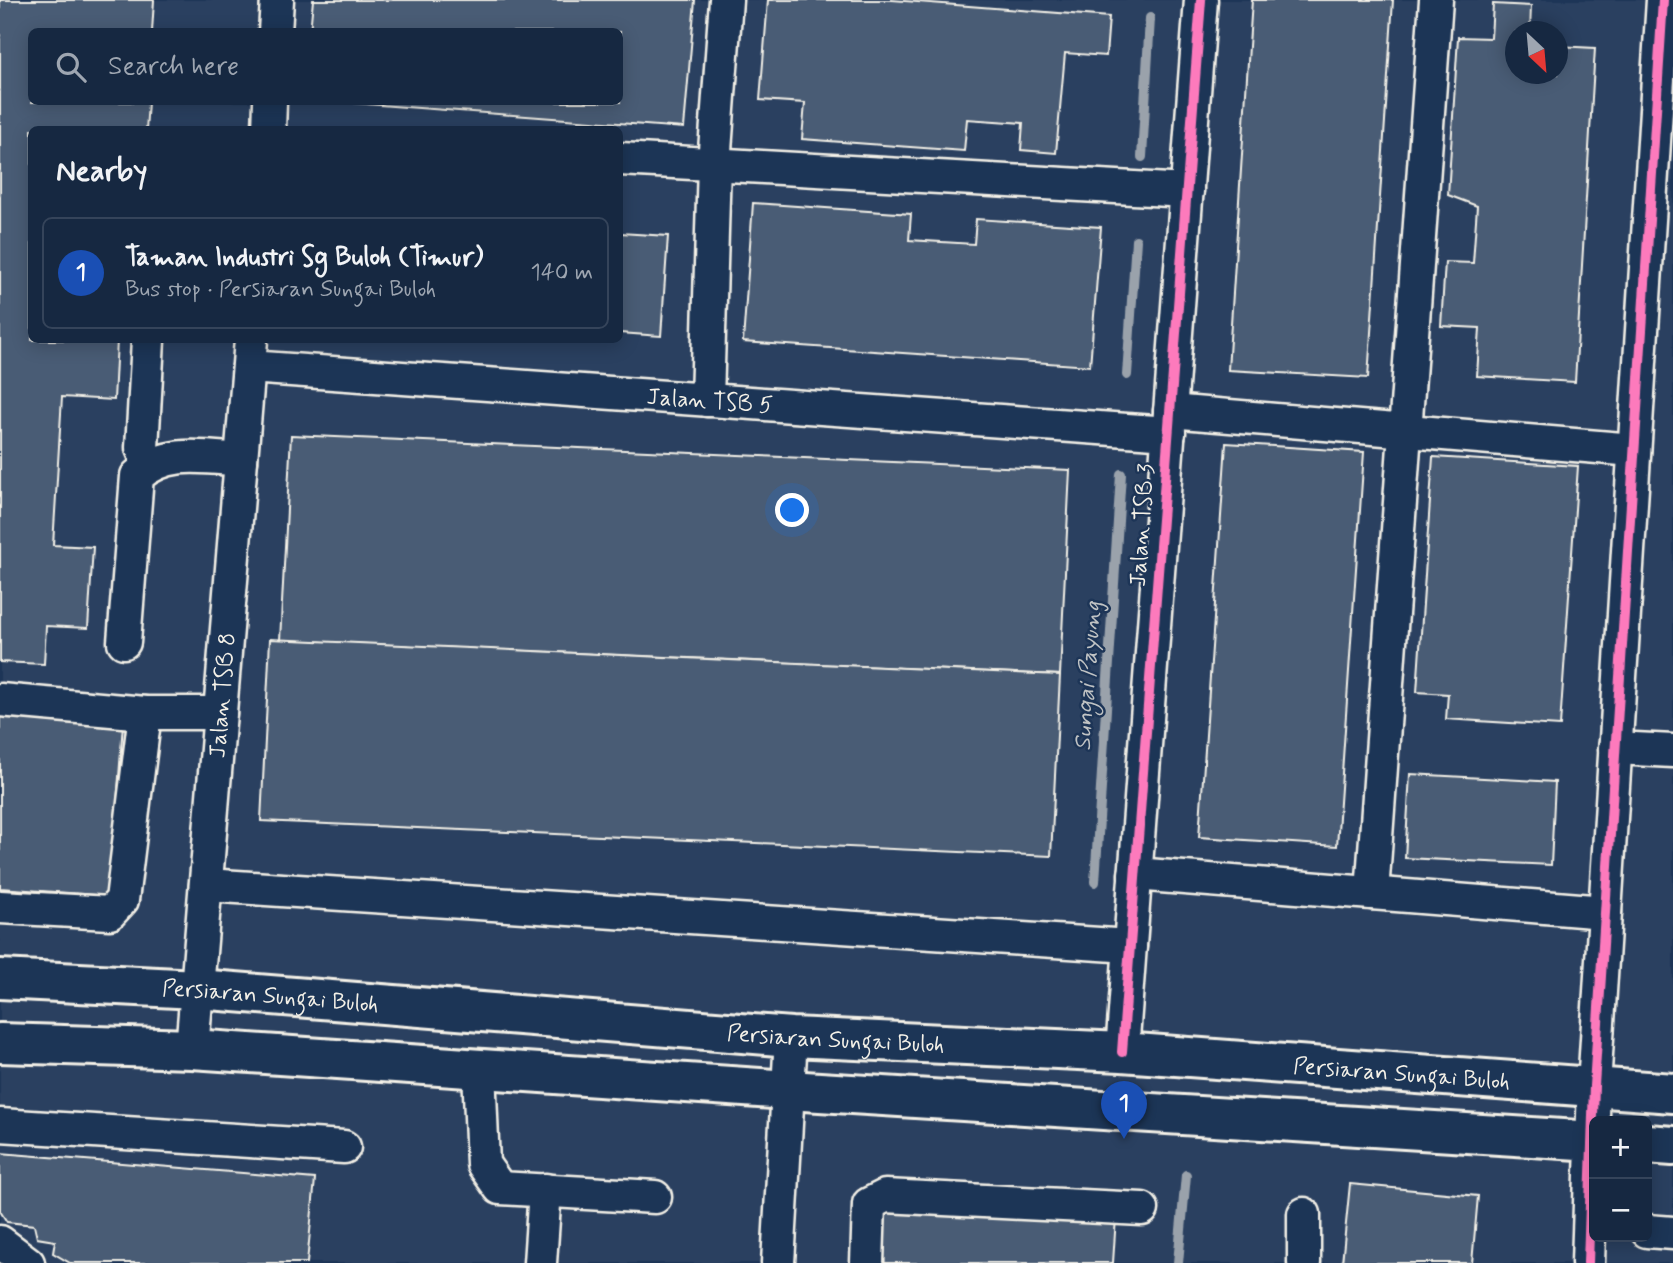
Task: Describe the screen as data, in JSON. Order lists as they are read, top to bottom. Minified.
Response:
{"streets":{"main road":["Persiaran Sungai Buloh"],"street":["Jalan TSB 5","Jalan TSB 3","Jalan TSB 8"]},"crossings":[["Jalan TSB 5","Jalan TSB 3"],["Jalan TSB 5","Jalan TSB 8"],["Jalan TSB 3","Persiaran Sungai Buloh"],["Jalan TSB 8","Persiaran Sungai Buloh"]],"water":["Sungai Payung"],"north":"bottom right","page":{"search":"Search here","heading":"Nearby","list":[{"mark":"1","name":"Taman Industri Sg Buloh (Timur)","note":"Bus stop · Persiaran Sungai Buloh","value":"140 m"}],"pins":"1","map_buttons":["+","−"]}}
